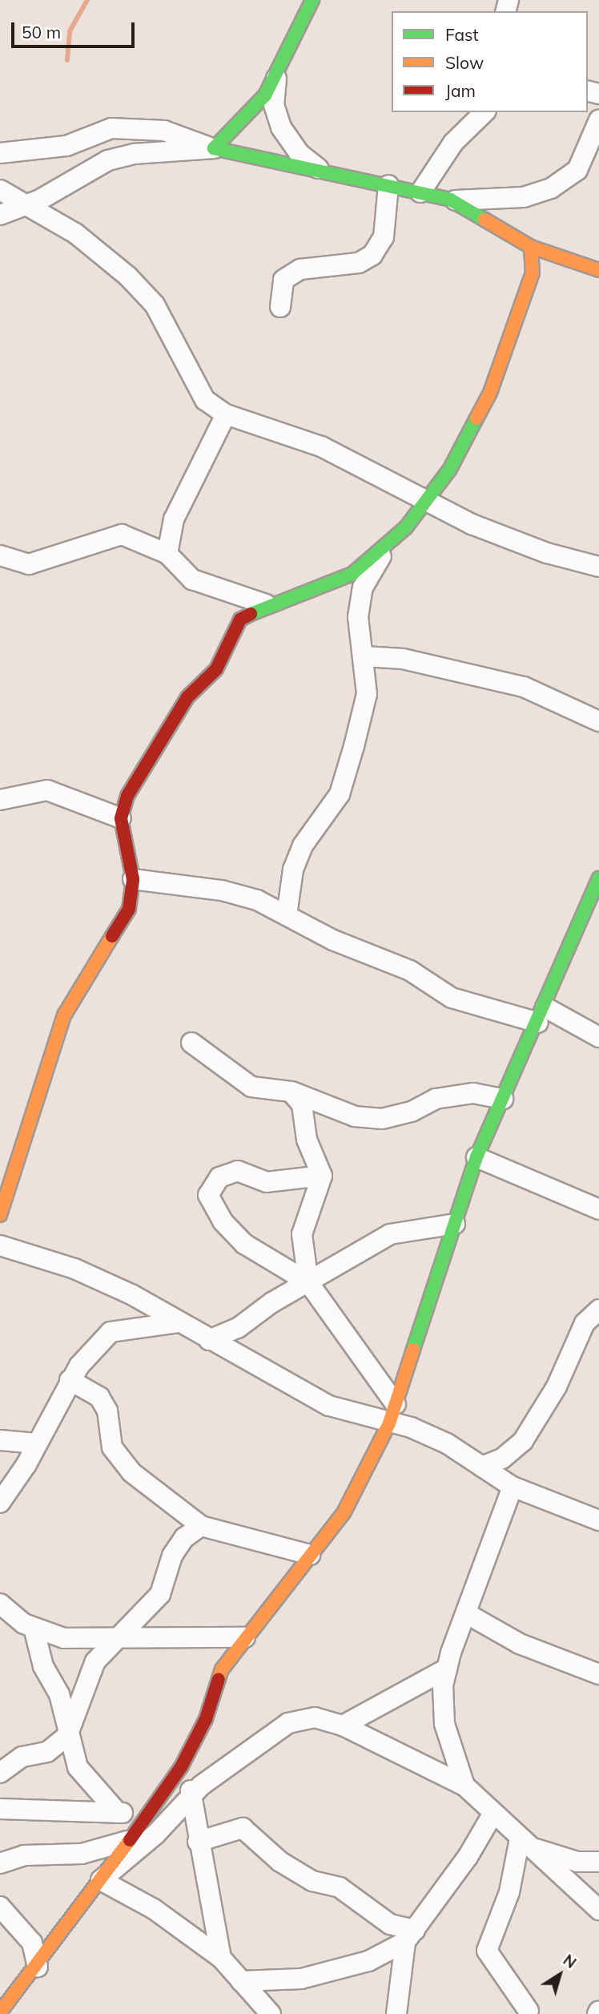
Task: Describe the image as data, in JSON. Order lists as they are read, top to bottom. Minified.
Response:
{"legend":["Fast","Slow","Jam"],"scale_bar":"50 m","north":"top right"}
